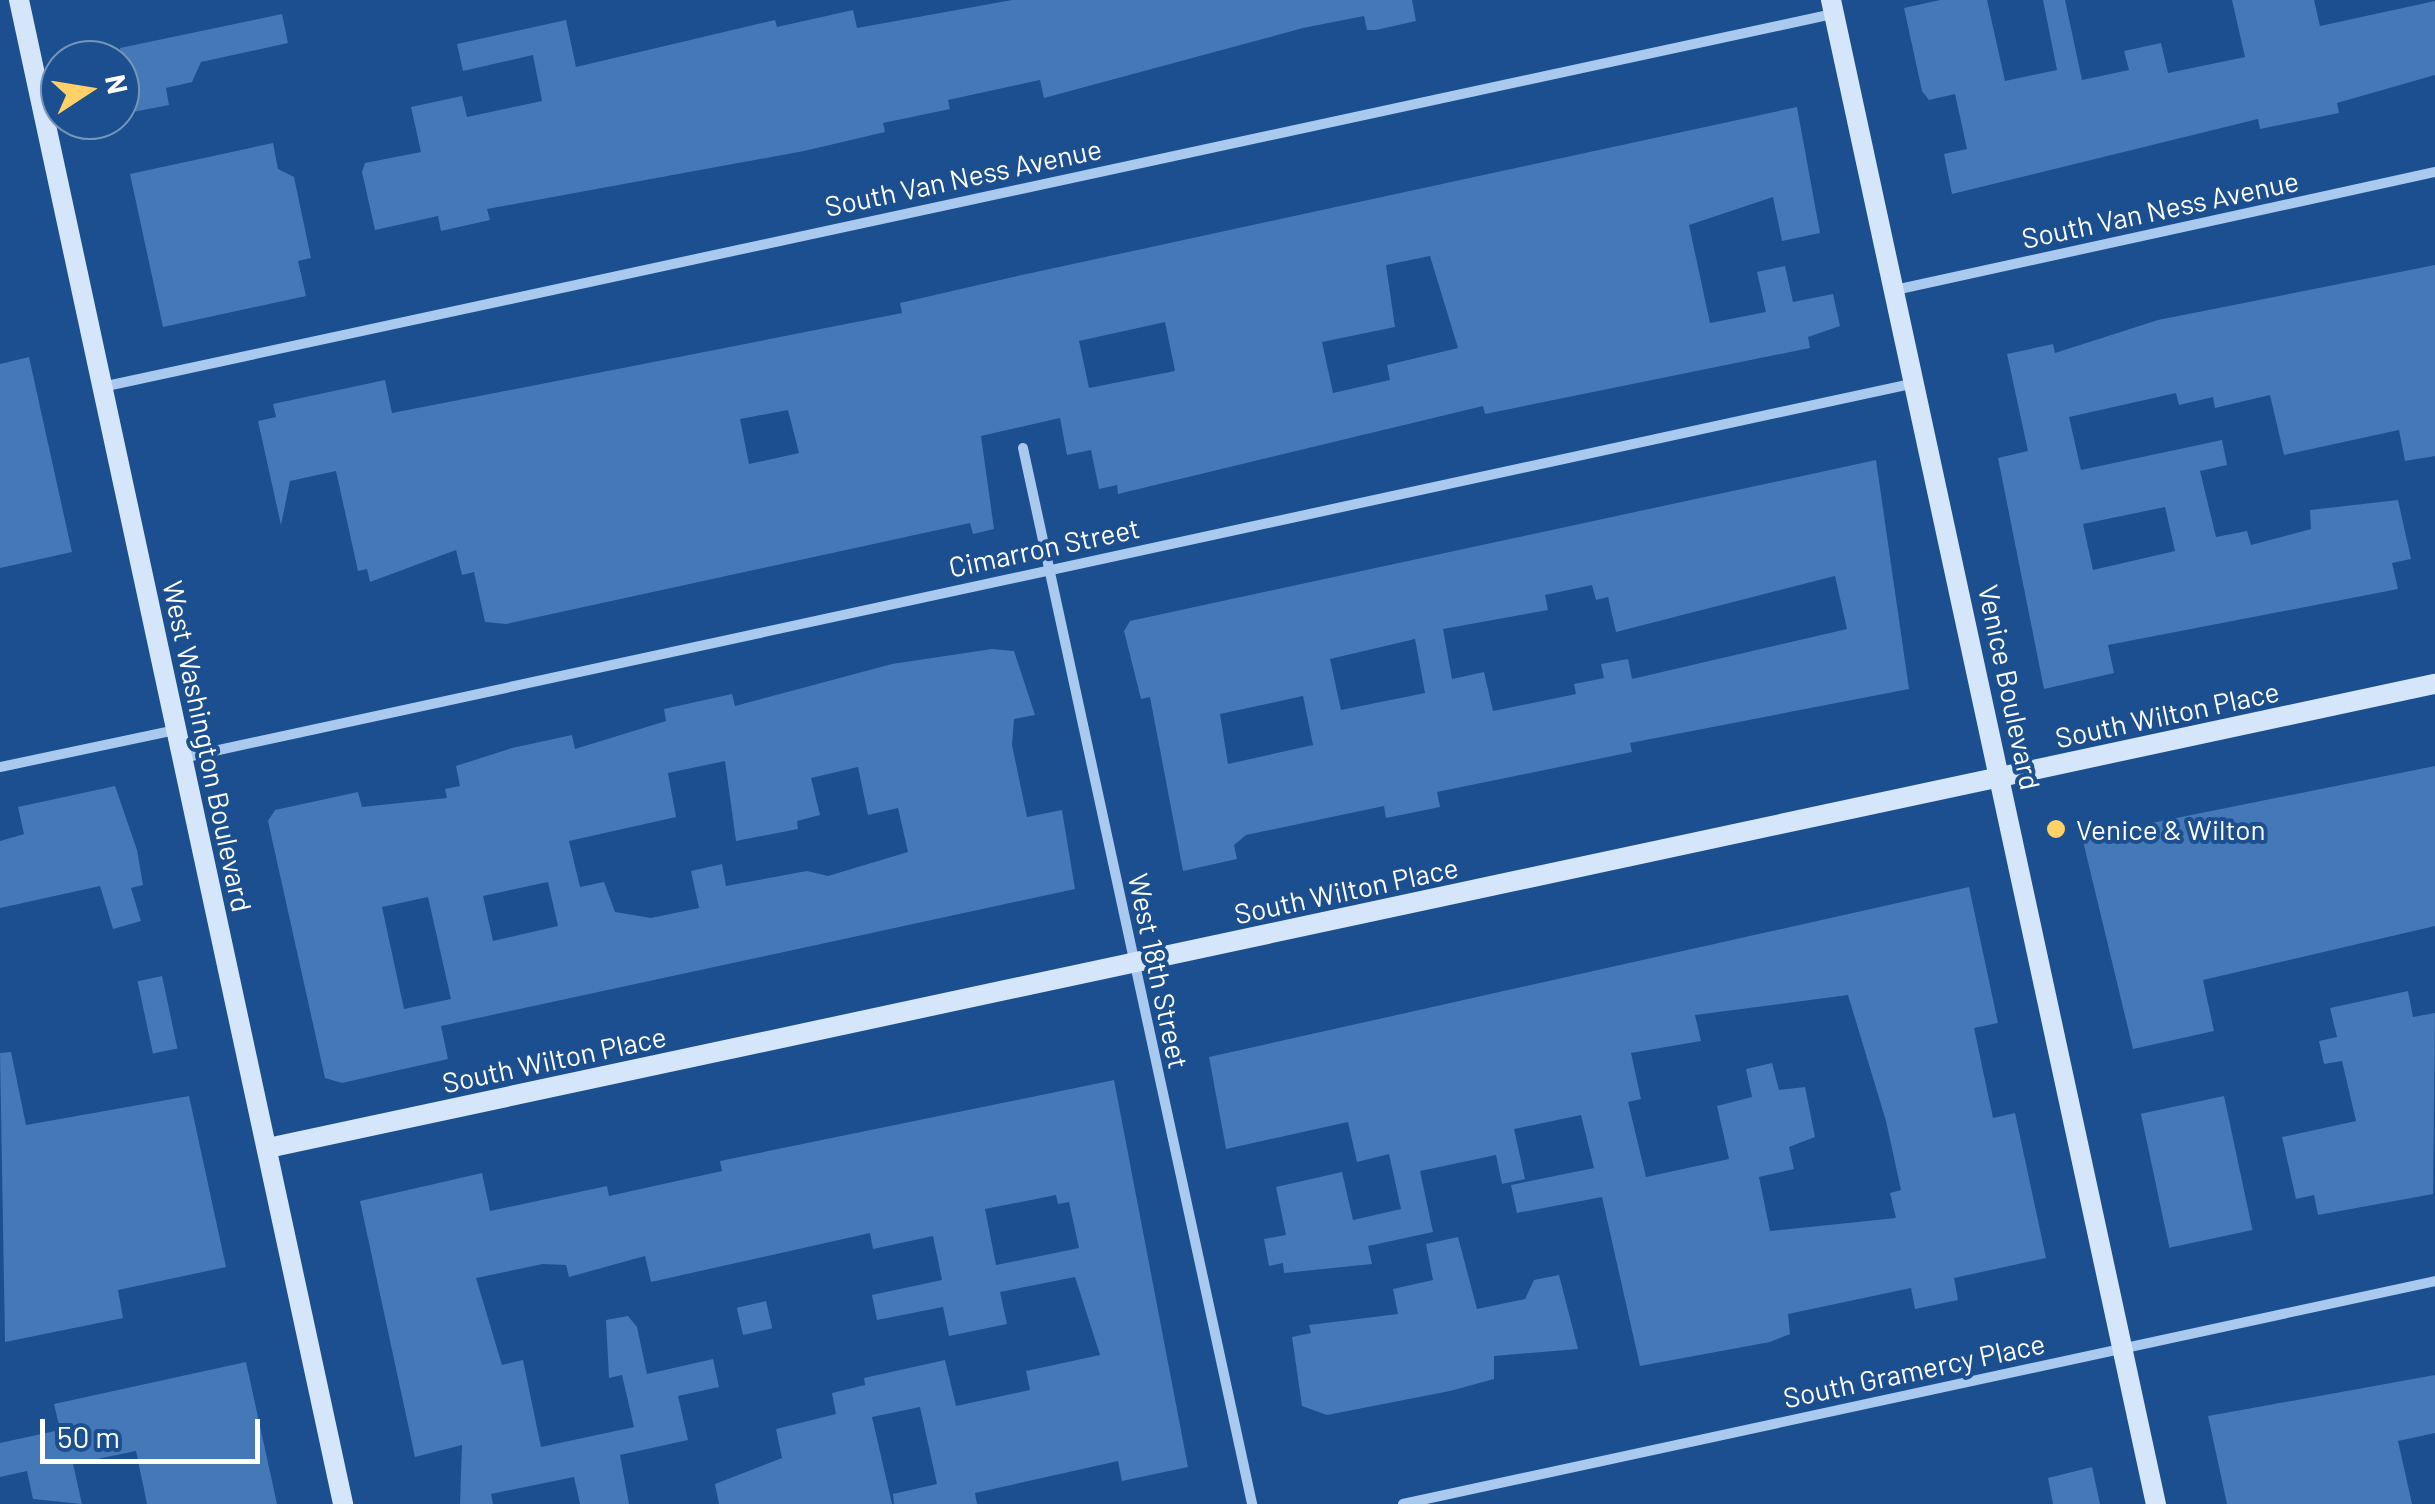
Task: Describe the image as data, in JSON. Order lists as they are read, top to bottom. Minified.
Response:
{"streets":{"main road":["Venice Boulevard","South Wilton Place","West Washington Boulevard"],"street":["South Van Ness Avenue","Cimarron Street","West 18th Street","South Gramercy Place"]},"crossings":[["South Van Ness Avenue","Venice Boulevard"],["South Van Ness Avenue","West Washington Boulevard"],["Cimarron Street","Venice Boulevard"],["Cimarron Street","West Washington Boulevard"],["Cimarron Street","West 18th Street"],["Venice Boulevard","South Wilton Place"],["Venice Boulevard","South Gramercy Place"],["South Wilton Place","West Washington Boulevard"],["South Wilton Place","West 18th Street"]],"places":["Venice & Wilton"],"scale_bar":"50 m","north":"right"}
